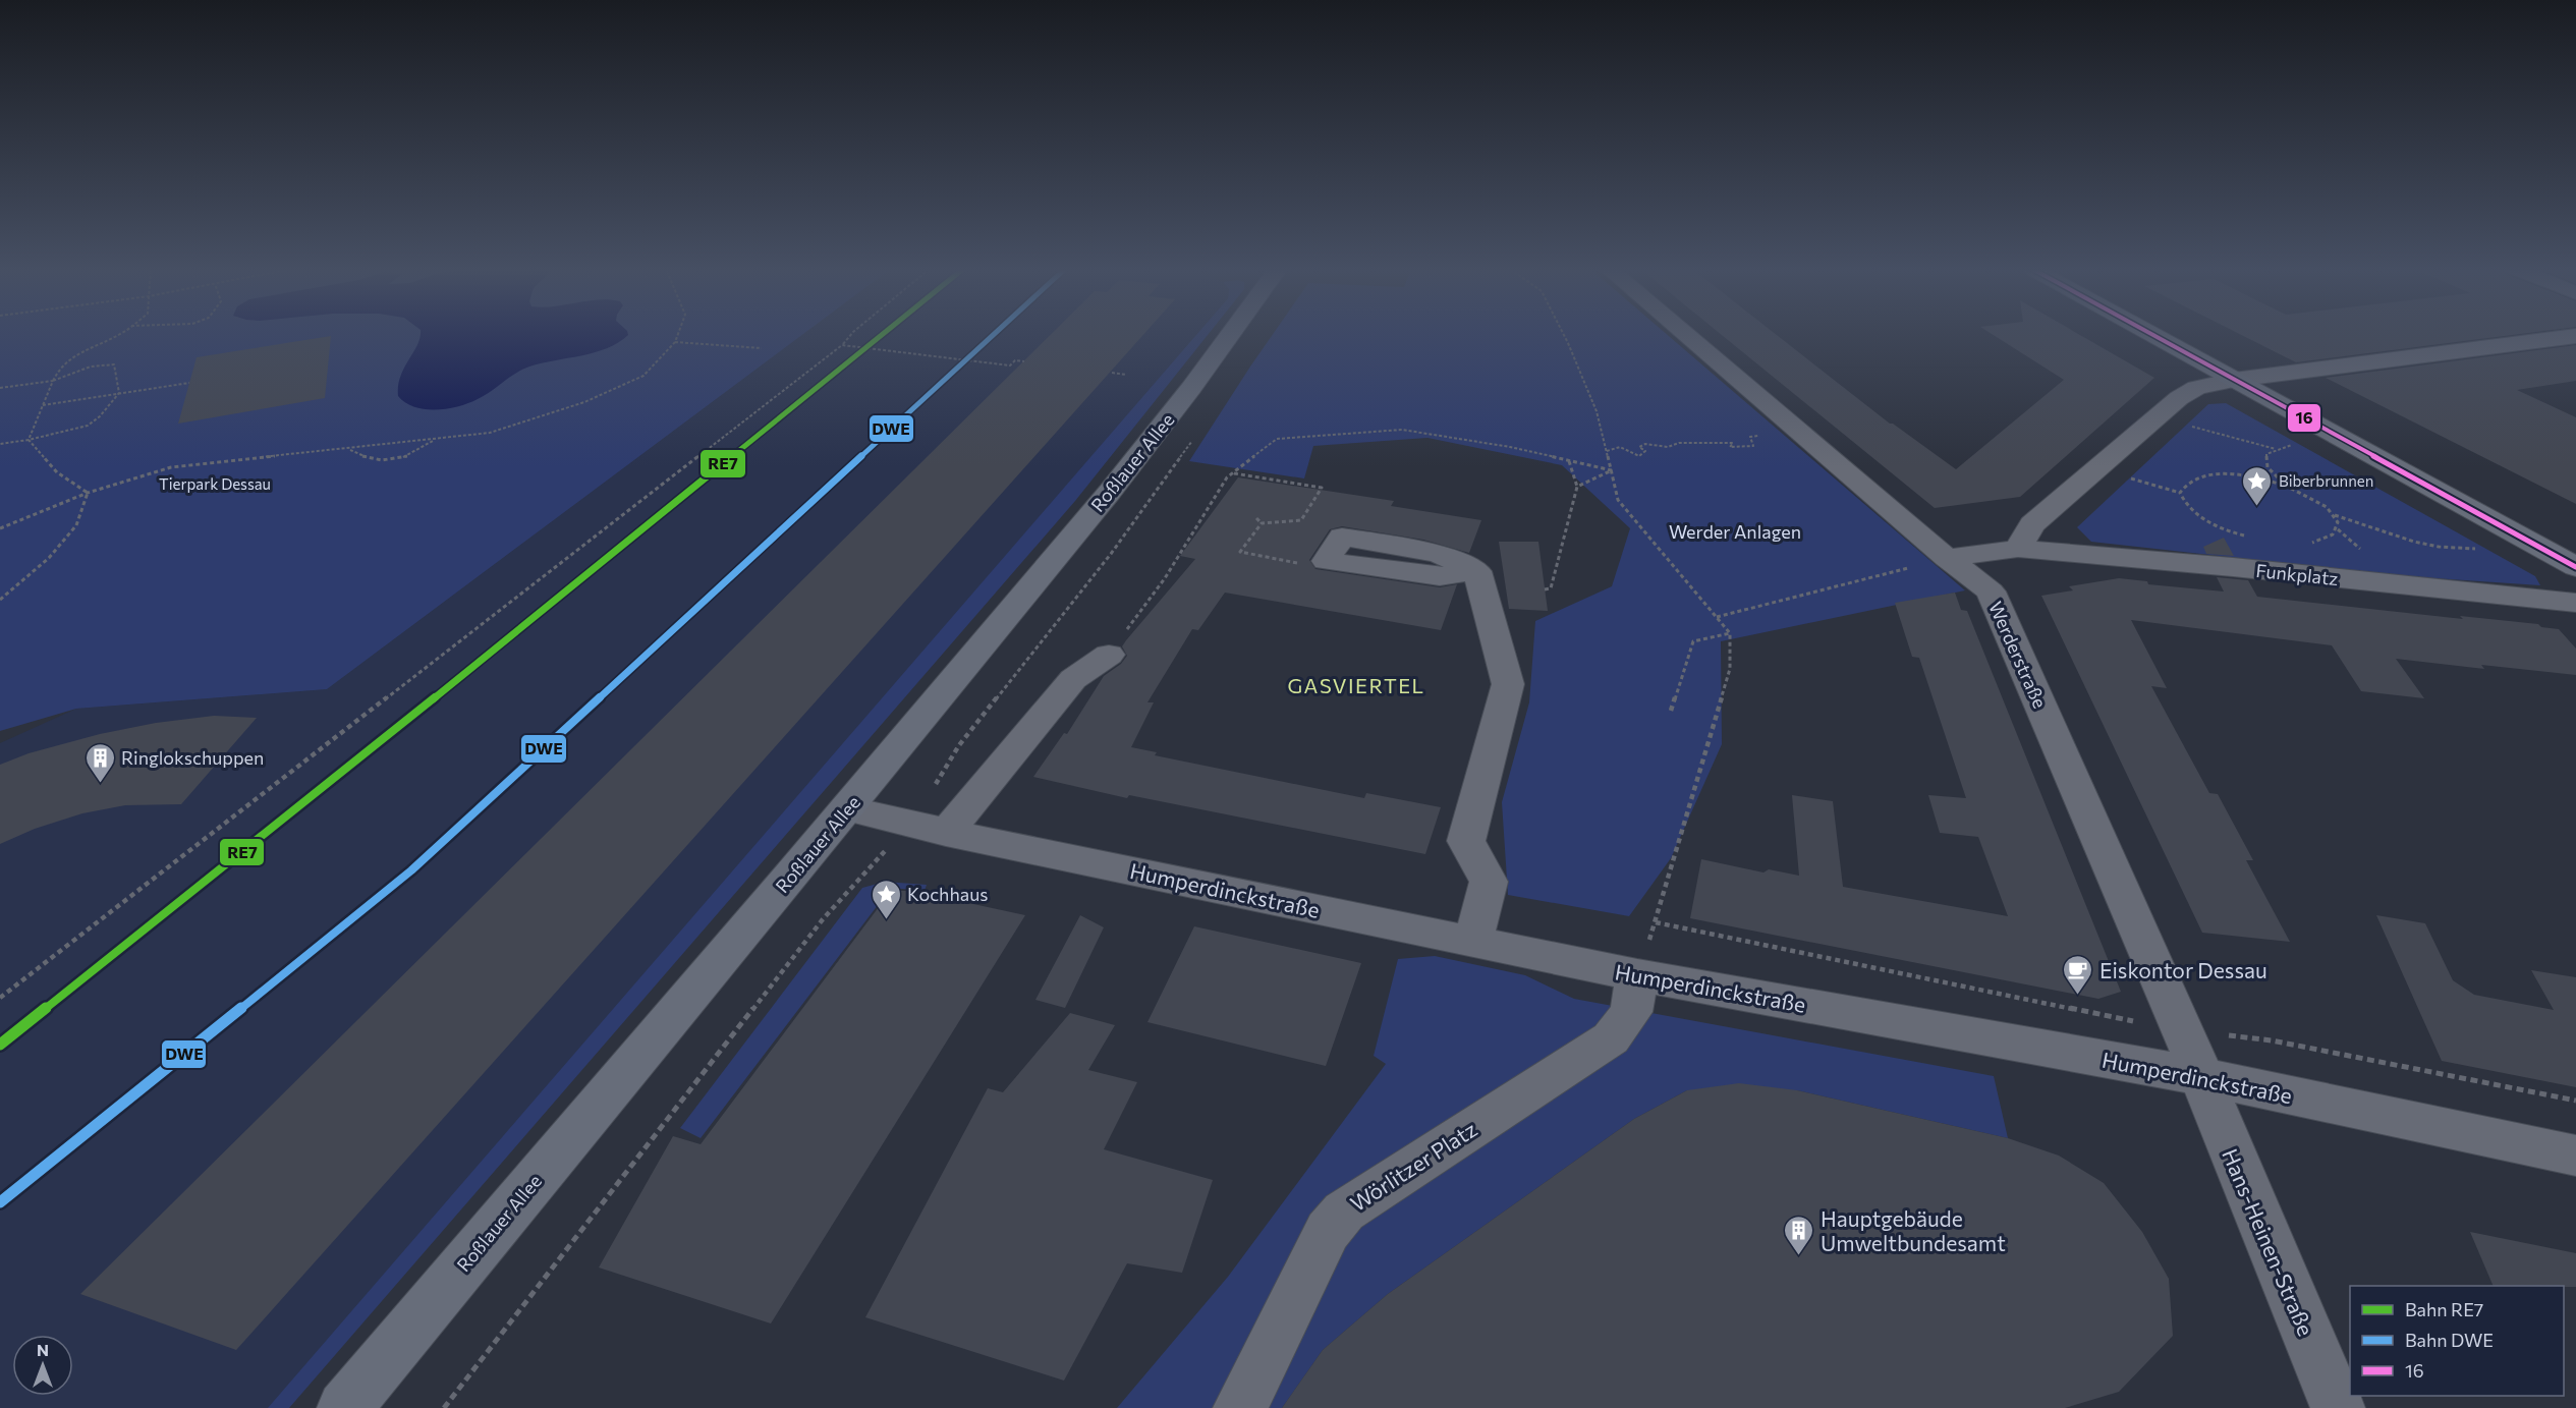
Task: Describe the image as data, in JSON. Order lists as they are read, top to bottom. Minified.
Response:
{"streets":{"main road":["Roßlauer Allee"],"street":["Funkplatz","Werderstraße","Humperdinckstraße","Wörlitzer Platz","Hans-Heinen-Straße"]},"crossings":[["Roßlauer Allee","Humperdinckstraße"],["Funkplatz","Werderstraße"],["Werderstraße","Humperdinckstraße"],["Werderstraße","Hans-Heinen-Straße"],["Humperdinckstraße","Wörlitzer Platz"],["Humperdinckstraße","Hans-Heinen-Straße"]],"districts":["GASVIERTEL"],"parks":["Tierpark Dessau","Werder Anlagen"],"places":{"place":["Biberbrunnen","Kochhaus"],"building":["Ringlokschuppen","Hauptgebäude Umweltbundesamt"],"cafe":["Eiskontor Dessau"]},"lines":["rail line RE7","rail line DWE","transit line 16"],"legend":["Bahn RE7","Bahn DWE","16"],"north":"top"}
